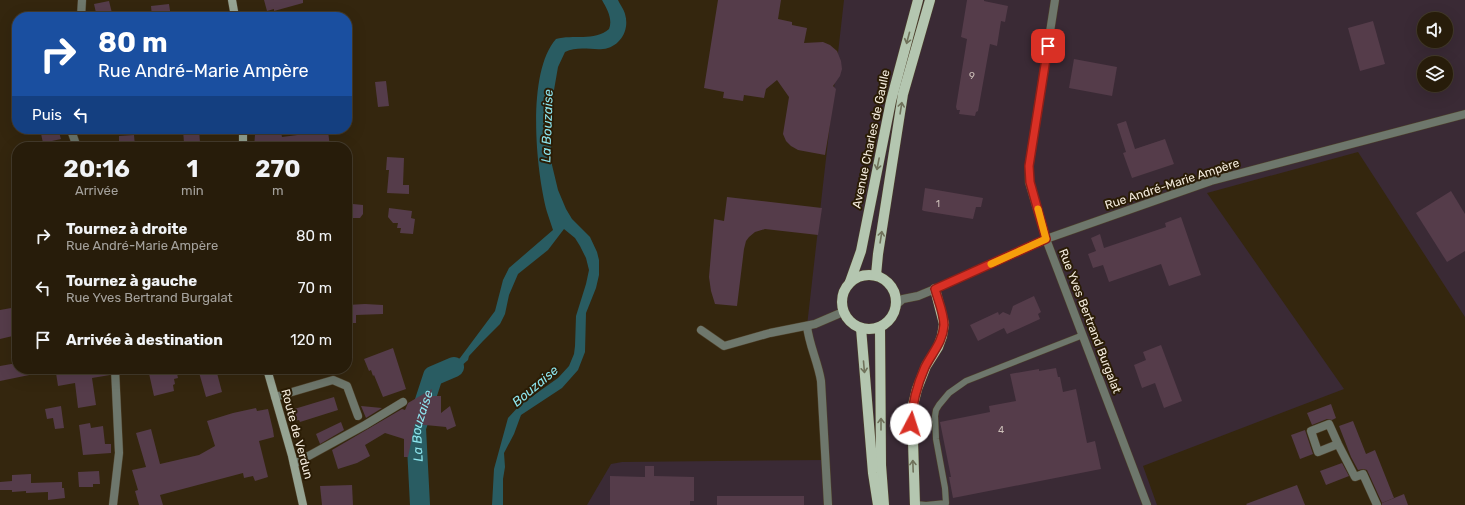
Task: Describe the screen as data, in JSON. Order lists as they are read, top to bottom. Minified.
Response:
{"streets":{"main road":["Avenue Charles de Gaulle","Route de Verdun"],"street":["Rue André-Marie Ampère","Rue Yves Bertrand Burgalat"]},"crossings":[["Avenue Charles de Gaulle","Rue André-Marie Ampère"],["Rue André-Marie Ampère","Rue Yves Bertrand Burgalat"]],"water":["La Bouzaise","Bouzaise"],"house_numbers":["9","1","4"],"page":{"turn":["80 m","Rue André-Marie Ampère"],"then":"Puis","eta":["20:16","Arrivée","1","min","270","m"],"list":[{"name":"Tournez à droite","note":"Rue André-Marie Ampère","value":"80 m"},{"name":"Tournez à gauche","note":"Rue Yves Bertrand Burgalat","value":"70 m"},{"name":"Arrivée à destination","value":"120 m"}]}}
